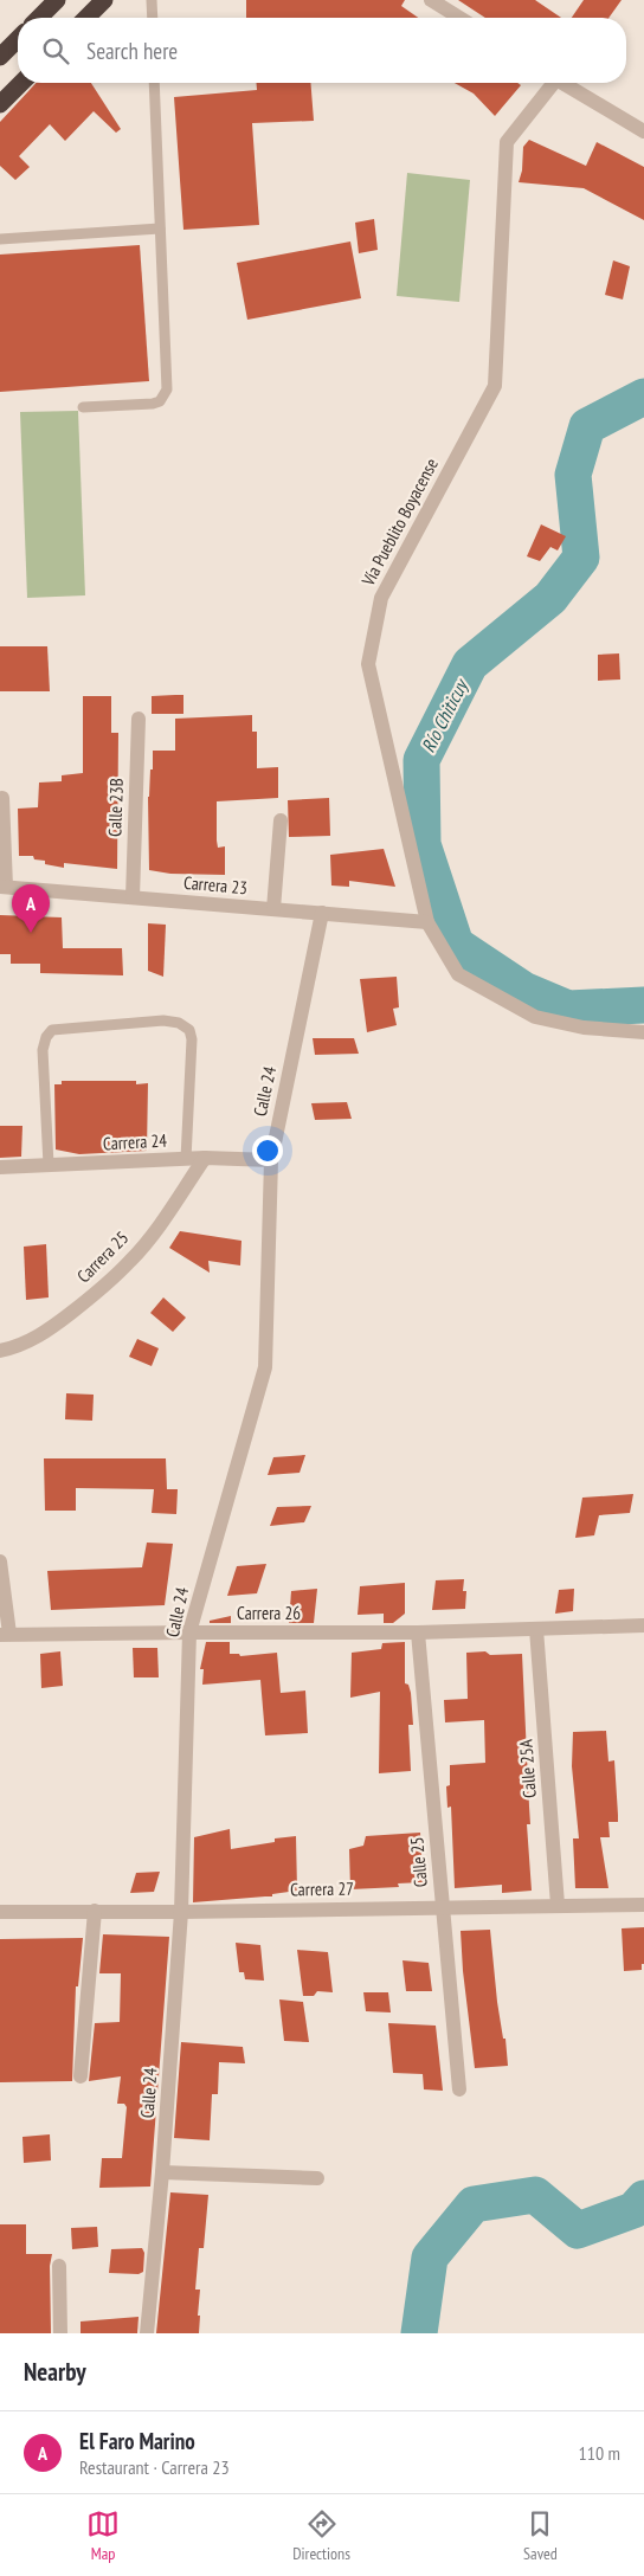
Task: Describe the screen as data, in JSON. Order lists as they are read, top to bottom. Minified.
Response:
{"streets":{"street":["Vía Pueblito Boyacense","Calle 23B","Carrera 23","Calle 24","Carrera 24","Carrera 25","Carrera 26","Calle 25A","Calle 25","Carrera 27"]},"crossings":[["Vía Pueblito Boyacense","Carrera 23"],["Calle 23B","Carrera 23"],["Carrera 23","Calle 24"],["Calle 24","Carrera 24"],["Calle 24","Carrera 26"],["Calle 24","Carrera 27"],["Carrera 24","Carrera 25"],["Carrera 26","Calle 25A"],["Carrera 26","Calle 25"],["Calle 25A","Carrera 27"],["Calle 25","Carrera 27"]],"water":["Río Chiticuy"],"page":{"search":"Search here","pins":"A","heading":"Nearby","list":[{"mark":"A","name":"El Faro Marino","note":"Restaurant · Carrera 23","value":"110 m"}],"nav":["Map","Directions","Saved"]}}
